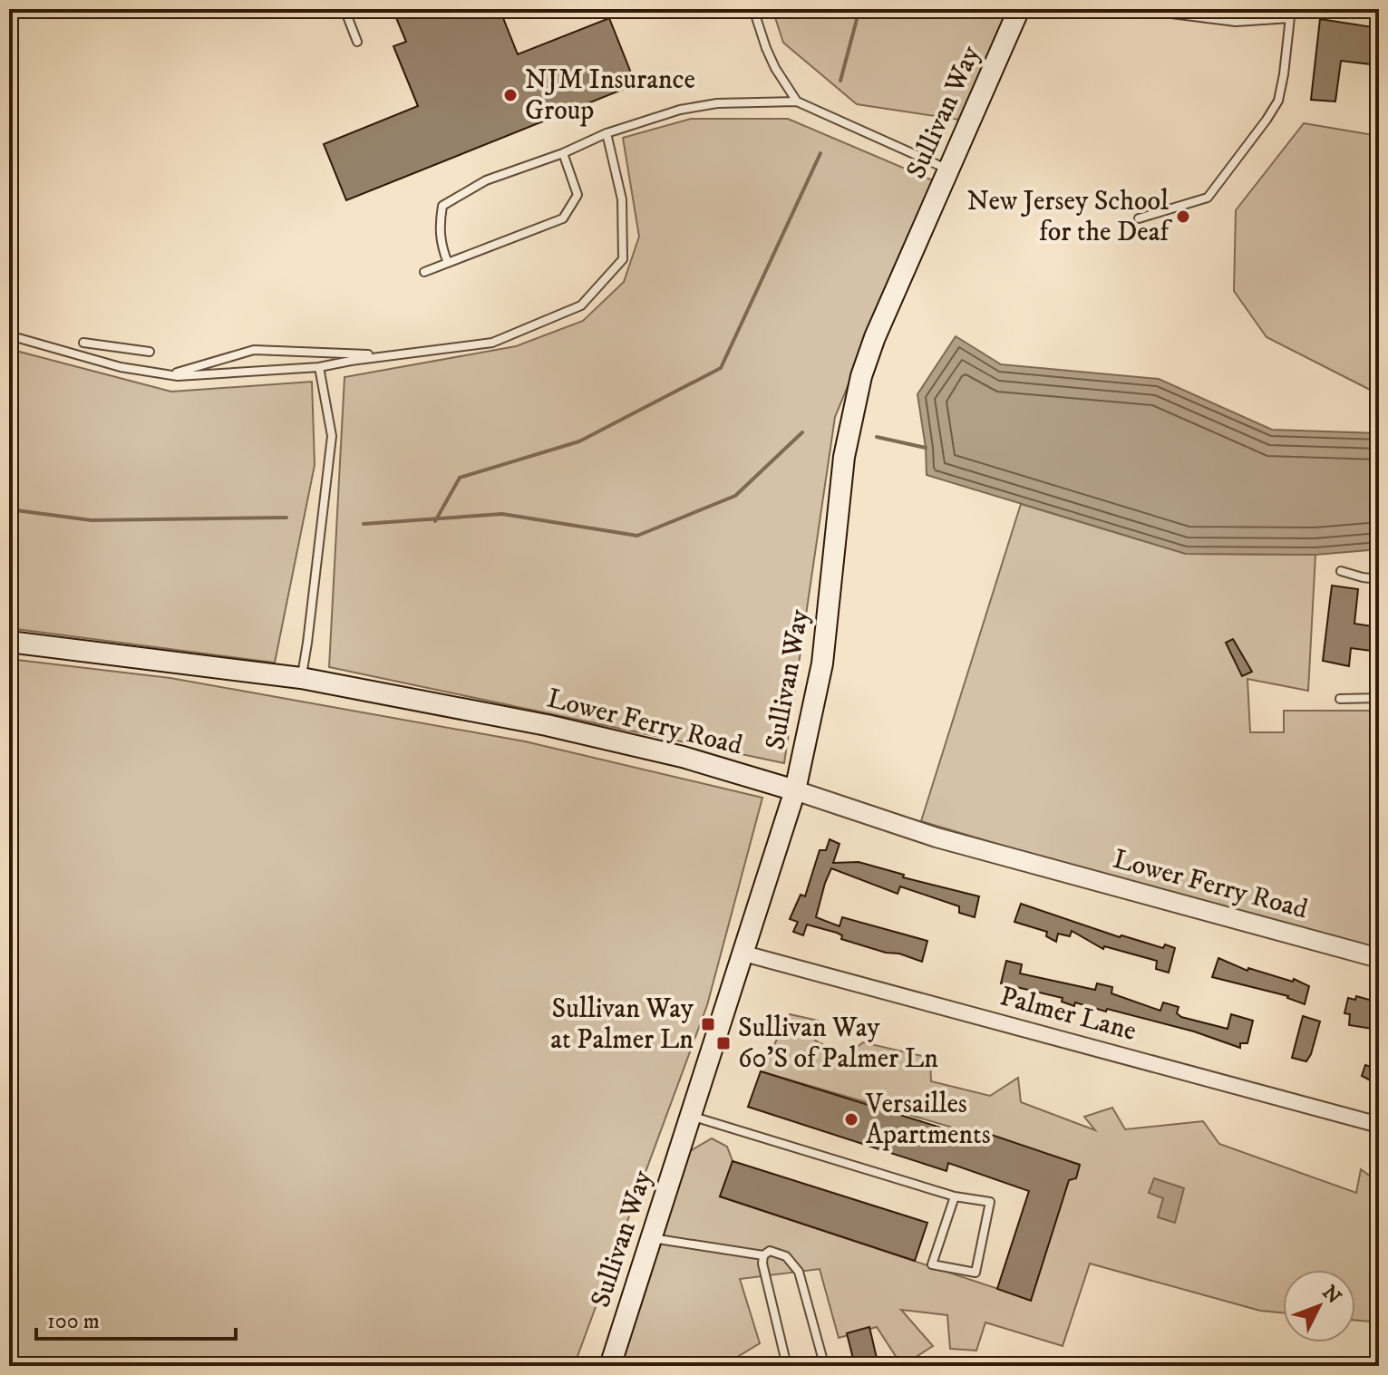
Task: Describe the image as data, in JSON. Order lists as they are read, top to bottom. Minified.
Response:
{"streets":{"main road":["Sullivan Way","Lower Ferry Road"],"street":["Palmer Lane"]},"crossings":[["Sullivan Way","Lower Ferry Road"],["Sullivan Way","Palmer Lane"]],"places":{"other":["NJM Insurance Group","New Jersey School for the Deaf","Versailles Apartments"],"transit":["Sullivan Way at Palmer Ln","Sullivan Way 60'S of Palmer Ln"]},"scale_bar":"100 m","north":"top right"}
